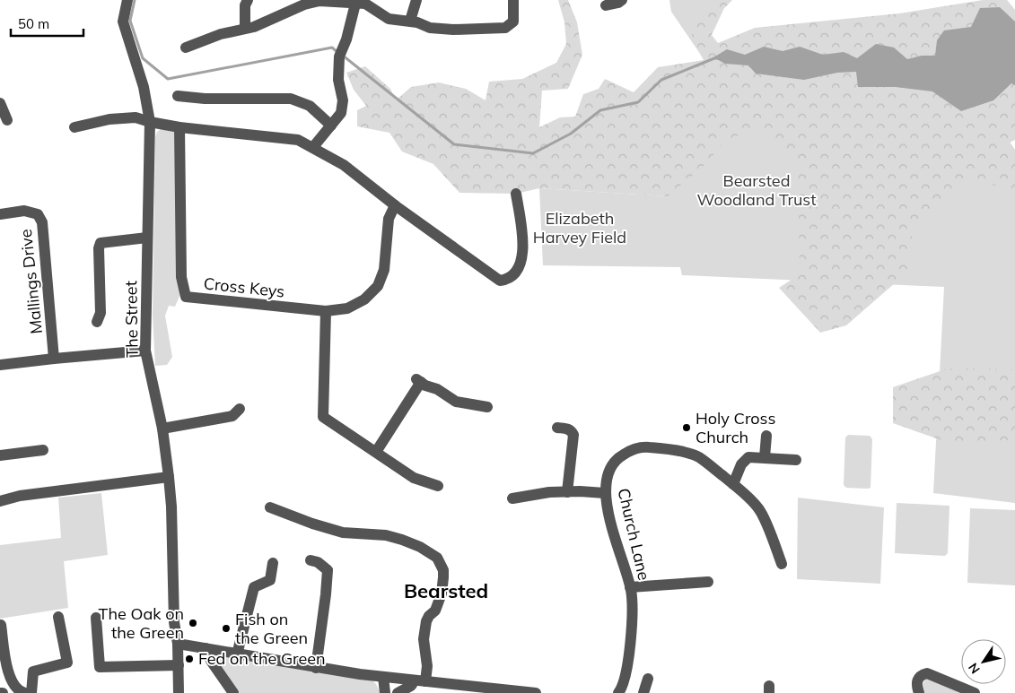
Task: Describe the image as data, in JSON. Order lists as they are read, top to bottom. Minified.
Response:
{"streets":{"street":["Mallings Drive","Cross Keys","The Street","Church Lane"]},"districts":["Bearsted"],"parks":["Bearsted Woodland Trust","Elizabeth Harvey Field"],"places":["Holy Cross Church","The Oak on the Green","Fish on the Green","Fed on the Green"],"scale_bar":"50 m","north":"bottom left"}
